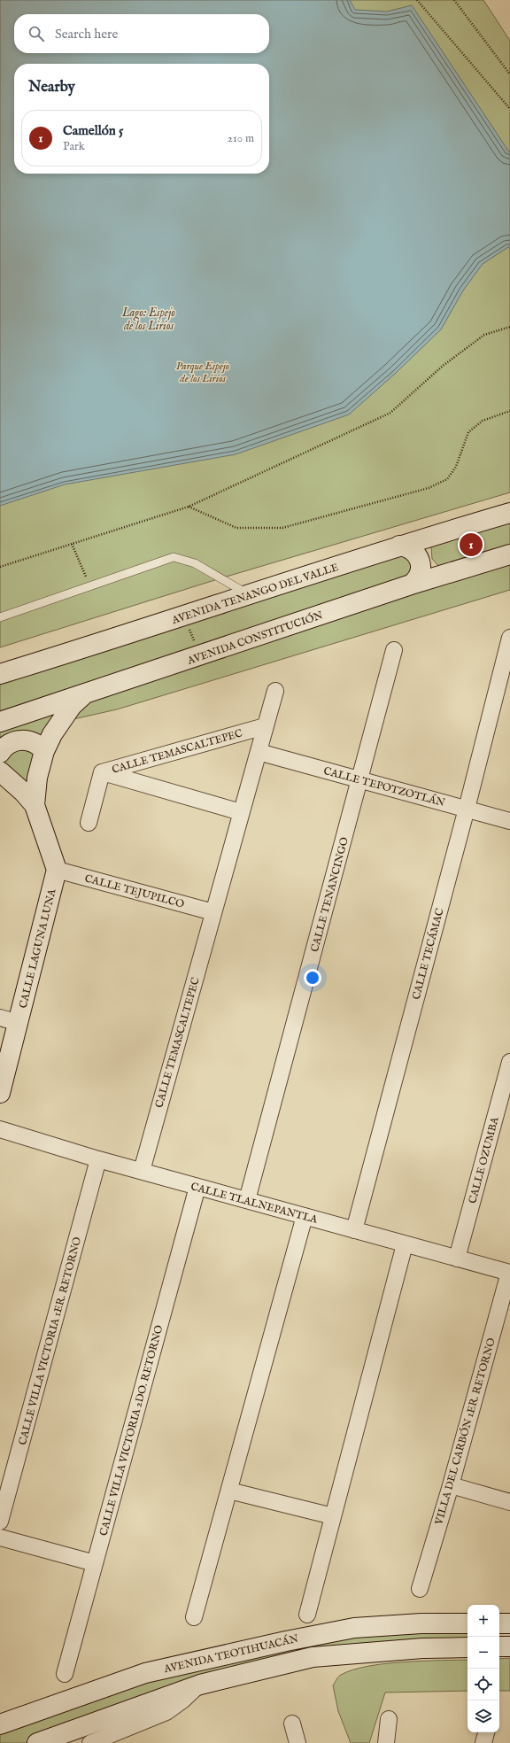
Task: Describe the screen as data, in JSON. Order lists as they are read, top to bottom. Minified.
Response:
{"streets":{"main road":["AVENIDA TENANGO DEL VALLE","AVENIDA CONSTITUCIÓN","CALLE LAGUNA LUNA","AVENIDA TEOTIHUACÁN"],"street":["CALLE TEMASCALTEPEC","CALLE TEPOTZOTLÁN","CALLE TEJUPILCO","CALLE TENANCINGO","CALLE TECÁMAC","CALLE OZUMBA","CALLE TLALNEPANTLA","CALLE VILLA VICTORIA 1ER. RETORNO","CALLE VILLA VICTORIA 2DO. RETORNO","VILLA DEL CARBÓN 1ER. RETORNO"]},"crossings":[["CALLE TEMASCALTEPEC","CALLE TEPOTZOTLÁN"],["CALLE TEMASCALTEPEC","CALLE TEJUPILCO"],["CALLE TEMASCALTEPEC","CALLE TLALNEPANTLA"],["CALLE TEPOTZOTLÁN","CALLE TENANCINGO"],["CALLE TEPOTZOTLÁN","CALLE TECÁMAC"],["CALLE TEJUPILCO","CALLE LAGUNA LUNA"],["CALLE TENANCINGO","CALLE TLALNEPANTLA"],["CALLE TECÁMAC","CALLE TLALNEPANTLA"],["CALLE OZUMBA","CALLE TLALNEPANTLA"],["CALLE TLALNEPANTLA","CALLE VILLA VICTORIA 1ER. RETORNO"],["CALLE TLALNEPANTLA","CALLE VILLA VICTORIA 2DO. RETORNO"],["CALLE TLALNEPANTLA","VILLA DEL CARBÓN 1ER. RETORNO"]],"water":["Lago: Espejo de los Lirios"],"parks":["Parque Espejo de los Lirios"],"page":{"search":"Search here","heading":"Nearby","list":[{"mark":"1","name":"Camellón 5","note":"Park","value":"210 m"}],"pins":"1","map_buttons":["+","−"]}}
